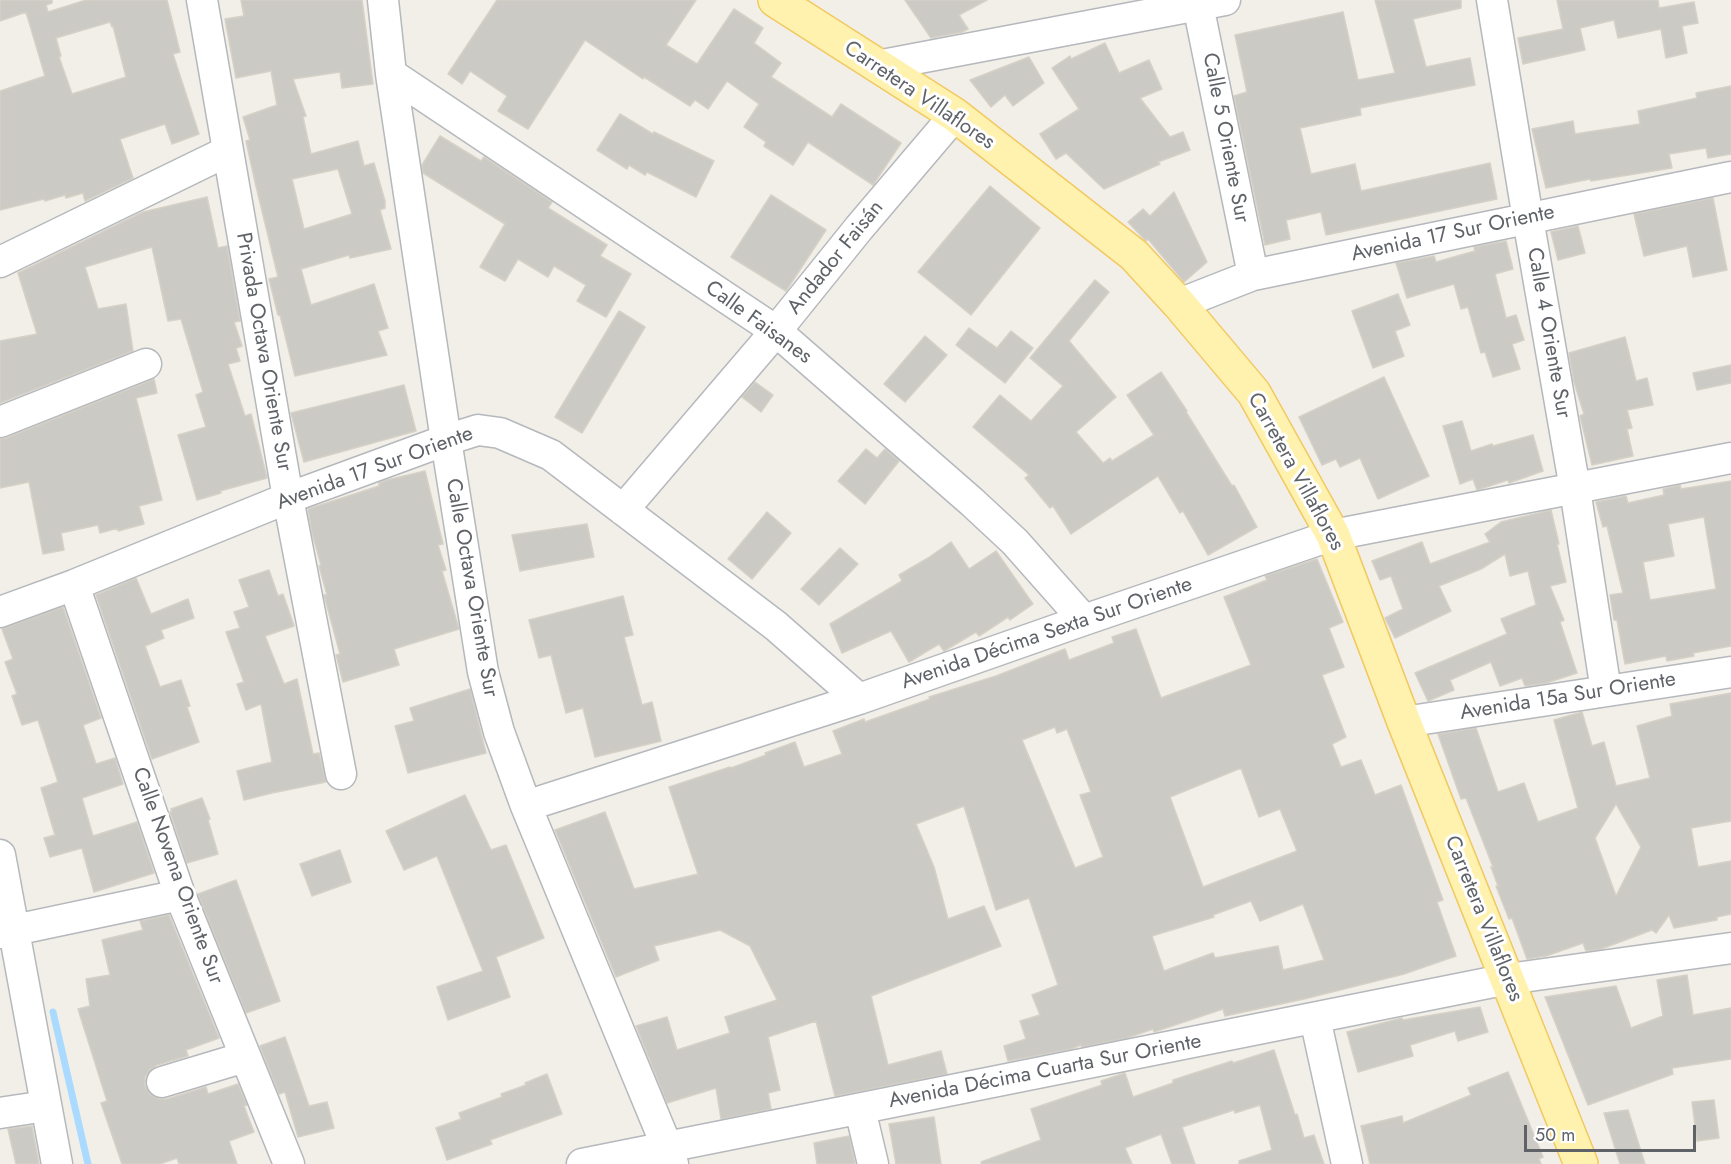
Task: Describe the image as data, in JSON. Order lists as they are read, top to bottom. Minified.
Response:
{"streets":{"main road":["Carretera Villaflores"],"street":["Calle 5 Oriente Sur","Avenida 17 Sur Oriente","Andador Faisán","Calle Faisanes","Calle 4 Oriente Sur","Privada Octava Oriente Sur","Calle Octava Oriente Sur","Avenida Décima Sexta Sur Oriente","Avenida 15a Sur Oriente","Calle Novena Oriente Sur","Avenida Décima Cuarta Sur Oriente"]},"crossings":[["Carretera Villaflores","Avenida 17 Sur Oriente"],["Carretera Villaflores","Andador Faisán"],["Carretera Villaflores","Avenida Décima Sexta Sur Oriente"],["Carretera Villaflores","Avenida 15a Sur Oriente"],["Carretera Villaflores","Avenida Décima Cuarta Sur Oriente"],["Calle 5 Oriente Sur","Avenida 17 Sur Oriente"],["Avenida 17 Sur Oriente","Andador Faisán"],["Avenida 17 Sur Oriente","Calle 4 Oriente Sur"],["Avenida 17 Sur Oriente","Privada Octava Oriente Sur"],["Avenida 17 Sur Oriente","Calle Octava Oriente Sur"],["Avenida 17 Sur Oriente","Avenida Décima Sexta Sur Oriente"],["Avenida 17 Sur Oriente","Calle Novena Oriente Sur"],["Andador Faisán","Calle Faisanes"],["Calle Faisanes","Calle Octava Oriente Sur"],["Calle Faisanes","Avenida Décima Sexta Sur Oriente"],["Calle 4 Oriente Sur","Avenida Décima Sexta Sur Oriente"],["Calle 4 Oriente Sur","Avenida 15a Sur Oriente"],["Calle Octava Oriente Sur","Avenida Décima Sexta Sur Oriente"],["Calle Octava Oriente Sur","Avenida Décima Cuarta Sur Oriente"]],"scale_bar":"50 m"}
